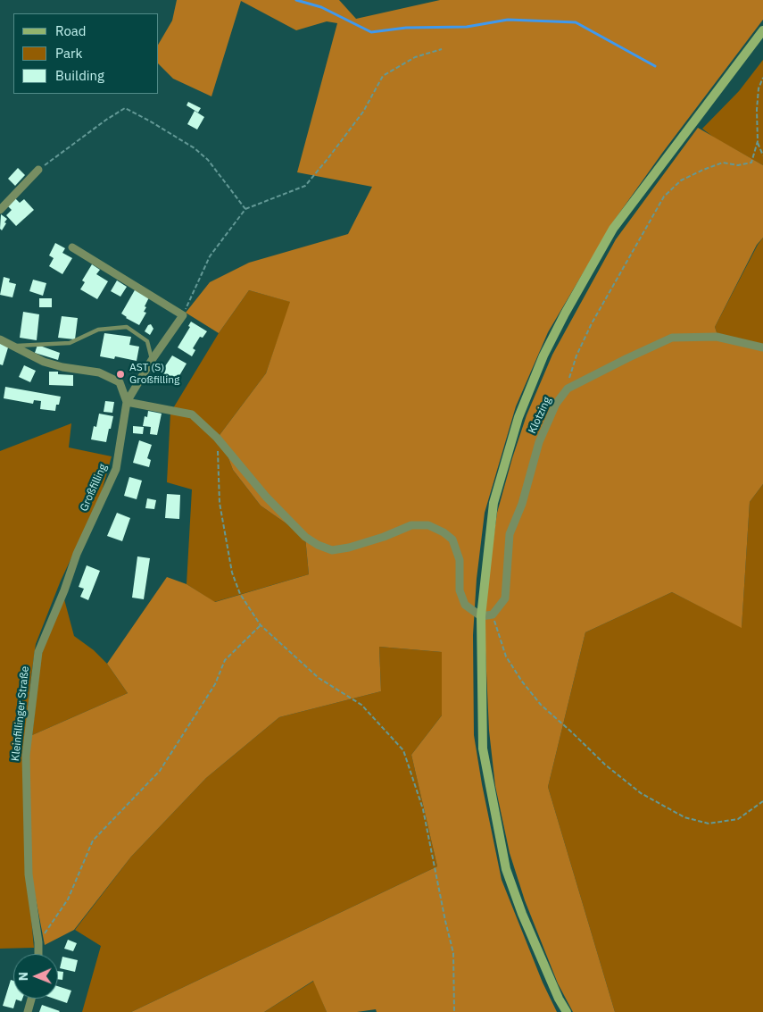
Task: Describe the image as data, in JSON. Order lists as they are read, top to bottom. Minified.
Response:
{"streets":{"street":["Klotzing","Großfilling","Kleinfillinger Straße"]},"crossings":[["Großfilling","Kleinfillinger Straße"]],"places":["AST (S) Großfilling"],"legend":["Road","Park","Building"],"north":"left"}
